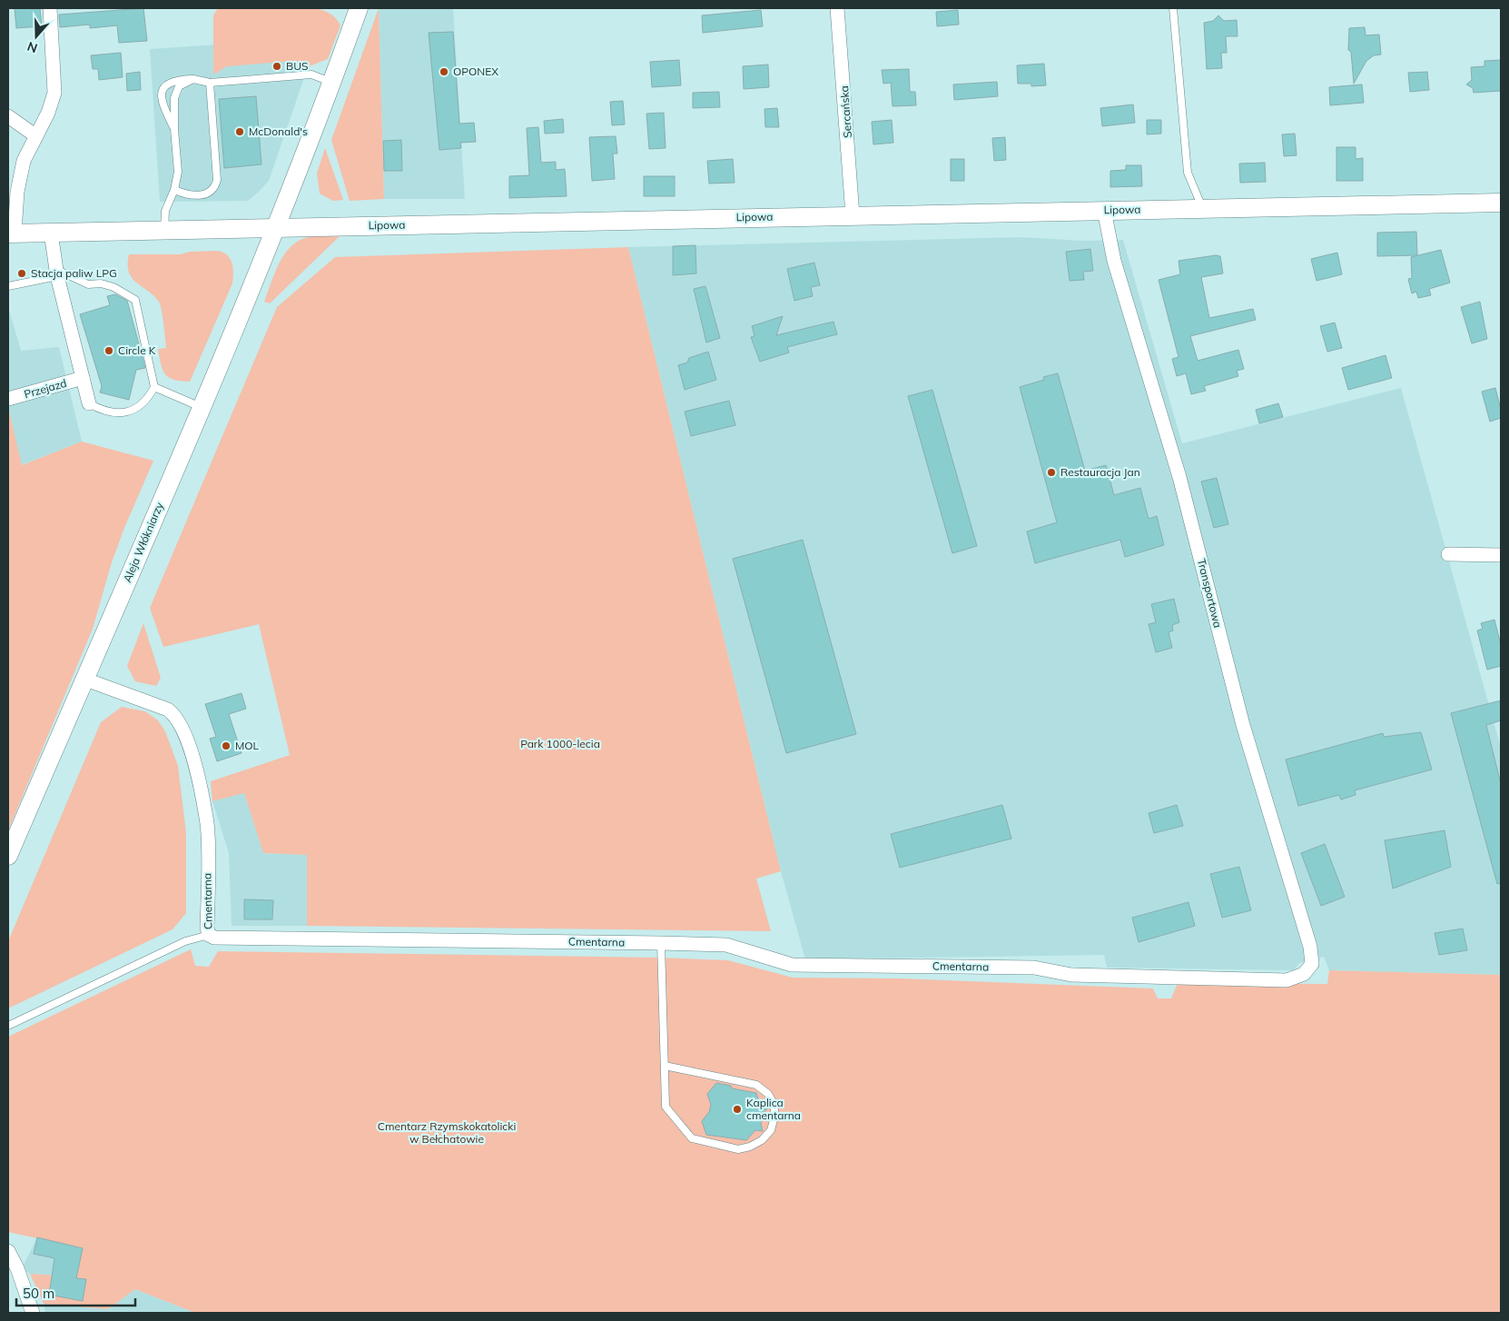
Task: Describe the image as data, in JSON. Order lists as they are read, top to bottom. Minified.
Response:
{"streets":{"main road":["Lipowa","Aleja Włókniarzy"],"street":["Sercańska","Przejazd","Transportowa","Cmentarna"]},"crossings":[["Sercańska","Lipowa"],["Lipowa","Aleja Włókniarzy"],["Lipowa","Transportowa"],["Aleja Włókniarzy","Cmentarna"],["Transportowa","Cmentarna"]],"parks":["Park 1000-lecia","Cmentarz Rzymskokatolicki w Bełchatowie"],"places":["BUS","OPONEX","McDonald's","Stacja paliw LPG","Circle K","Restauracja Jan","MOL","Kaplica cmentarna"],"scale_bar":"50 m","north":"bottom"}
